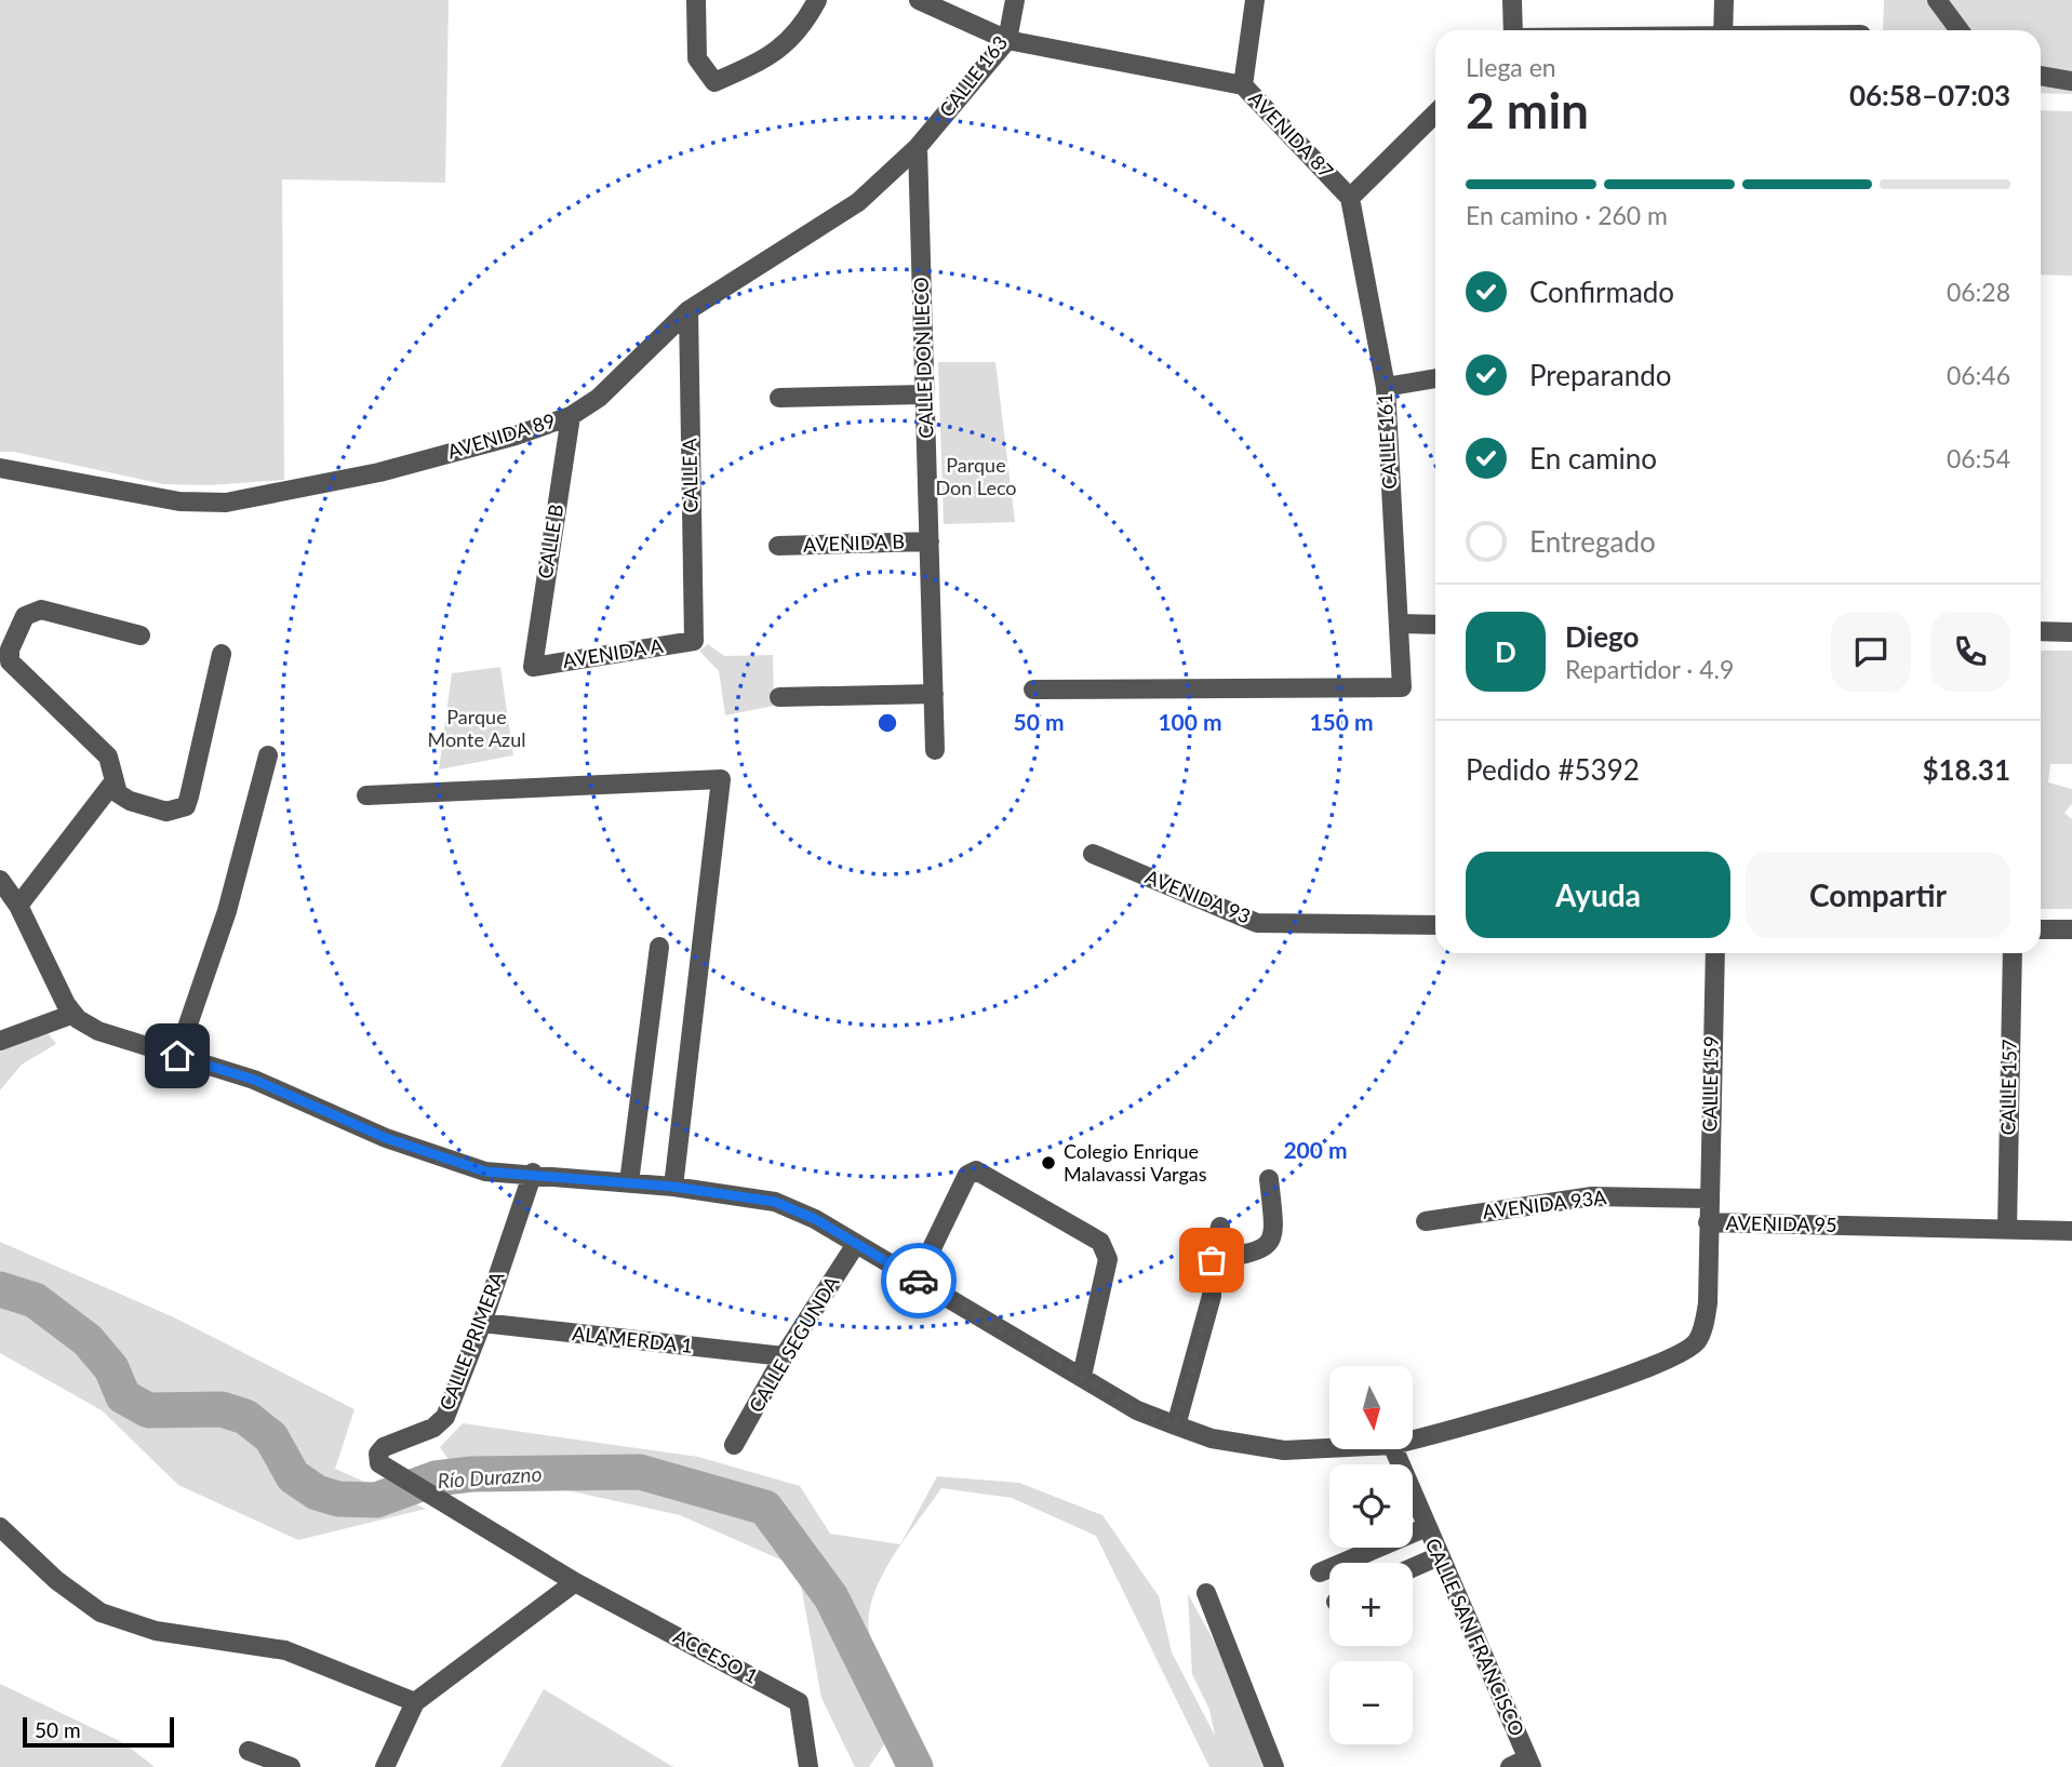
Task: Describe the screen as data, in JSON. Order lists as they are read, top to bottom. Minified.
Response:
{"streets":{"street":["CALLE 163","AVENIDA 87","CALLE DON LECO","AVENIDA 89","CALLE 161","CALLE A","CALLE B","AVENIDA B","AVENIDA A","AVENIDA 93","CALLE 159","CALLE 157","AVENIDA 93A","AVENIDA 95","ALAMERDA 1","CALLE PRIMERA","CALLE SEGUNDA","CALLE SAN FRANCISCO","ACCESO 1"]},"crossings":[["CALLE 163","AVENIDA 87"],["CALLE 163","CALLE DON LECO"],["CALLE 163","AVENIDA 89"],["AVENIDA 87","CALLE 161"],["CALLE DON LECO","AVENIDA 89"],["CALLE DON LECO","AVENIDA B"],["AVENIDA 89","CALLE A"],["AVENIDA 89","CALLE B"],["CALLE A","AVENIDA A"],["CALLE B","AVENIDA A"],["CALLE 159","AVENIDA 93A"],["CALLE 159","AVENIDA 95"],["CALLE 157","AVENIDA 95"],["ALAMERDA 1","CALLE PRIMERA"],["ALAMERDA 1","CALLE SEGUNDA"],["CALLE PRIMERA","ACCESO 1"]],"water":["Río Durazno"],"parks":["Parque Don Leco","Parque Monte Azul"],"places":["Colegio Enrique Malavassi Vargas"],"scale_bar":"50 m","north":"bottom","page":{"heading":["2 min","Llega en","06:58–07:03"],"panel":["Diego","Repartidor · 4.9","Pedido #5392","$18.31"],"bar":"En camino · 260 m","list":[["Confirmado","06:28"],["Preparando","06:46"],["En camino","06:54"],"Entregado"],"round":"D","buttons":["Ayuda","Compartir"],"map_buttons":["+","−"],"scale":"50 m"},"rings":["50 m","100 m","150 m","200 m"]}
